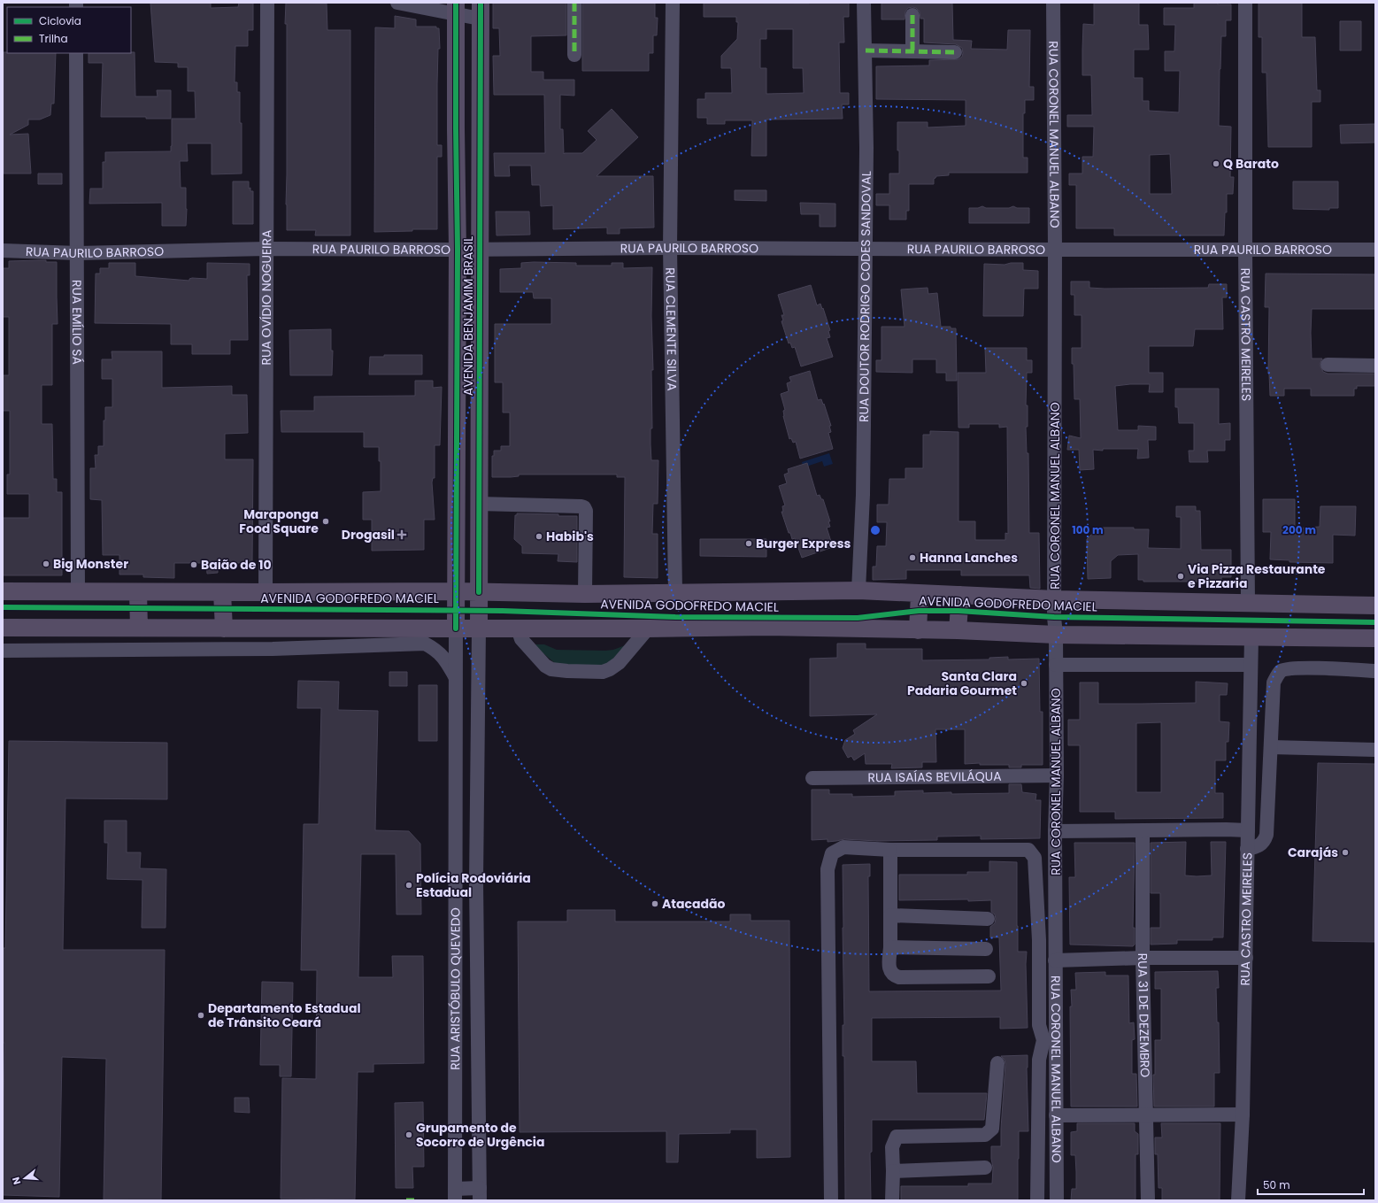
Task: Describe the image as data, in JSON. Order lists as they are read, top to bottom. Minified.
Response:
{"streets":{"main road":["AVENIDA BENJAMIM BRASIL","AVENIDA GODOFREDO MACIEL"],"street":["RUA CORONEL MANUEL ALBANO","RUA PAURILO BARROSO","RUA DOUTOR RODRIGO CODES SANDOVAL","RUA OVÍDIO NOGUEIRA","RUA EMÍLIO SÁ","RUA CLEMENTE SILVA","RUA CASTRO MEIRELES","RUA ISAÍAS BEVILÁQUA","RUA ARISTÓBULO QUEVEDO","RUA 31 DE DEZEMBRO"]},"crossings":[["RUA CORONEL MANUEL ALBANO","RUA PAURILO BARROSO"],["RUA CORONEL MANUEL ALBANO","AVENIDA GODOFREDO MACIEL"],["RUA CORONEL MANUEL ALBANO","RUA ISAÍAS BEVILÁQUA"],["RUA PAURILO BARROSO","RUA DOUTOR RODRIGO CODES SANDOVAL"],["RUA PAURILO BARROSO","RUA OVÍDIO NOGUEIRA"],["RUA PAURILO BARROSO","AVENIDA BENJAMIM BRASIL"],["RUA PAURILO BARROSO","RUA EMÍLIO SÁ"],["RUA PAURILO BARROSO","RUA CLEMENTE SILVA"],["RUA PAURILO BARROSO","RUA CASTRO MEIRELES"],["RUA DOUTOR RODRIGO CODES SANDOVAL","AVENIDA GODOFREDO MACIEL"],["RUA OVÍDIO NOGUEIRA","AVENIDA GODOFREDO MACIEL"],["AVENIDA BENJAMIM BRASIL","AVENIDA GODOFREDO MACIEL"],["AVENIDA BENJAMIM BRASIL","RUA ARISTÓBULO QUEVEDO"],["RUA EMÍLIO SÁ","AVENIDA GODOFREDO MACIEL"],["RUA CLEMENTE SILVA","AVENIDA GODOFREDO MACIEL"],["RUA CASTRO MEIRELES","AVENIDA GODOFREDO MACIEL"],["AVENIDA GODOFREDO MACIEL","RUA ARISTÓBULO QUEVEDO"]],"places":{"other":["Q Barato","Maraponga Food Square","Habib's","Burger Express","Hanna Lanches","Big Monster","Baião de 10","Via Pizza Restaurante e Pizzaria","Santa Clara Padaria Gourmet","Carajás","Polícia Rodoviária Estadual","Atacadão","Departamento Estadual de Trânsito Ceará","Grupamento de Socorro de Urgência"],"health":["Drogasil"]},"legend":["Ciclovia","Trilha"],"scale_bar":"50 m","north":"left","rings":["100 m","200 m"]}
